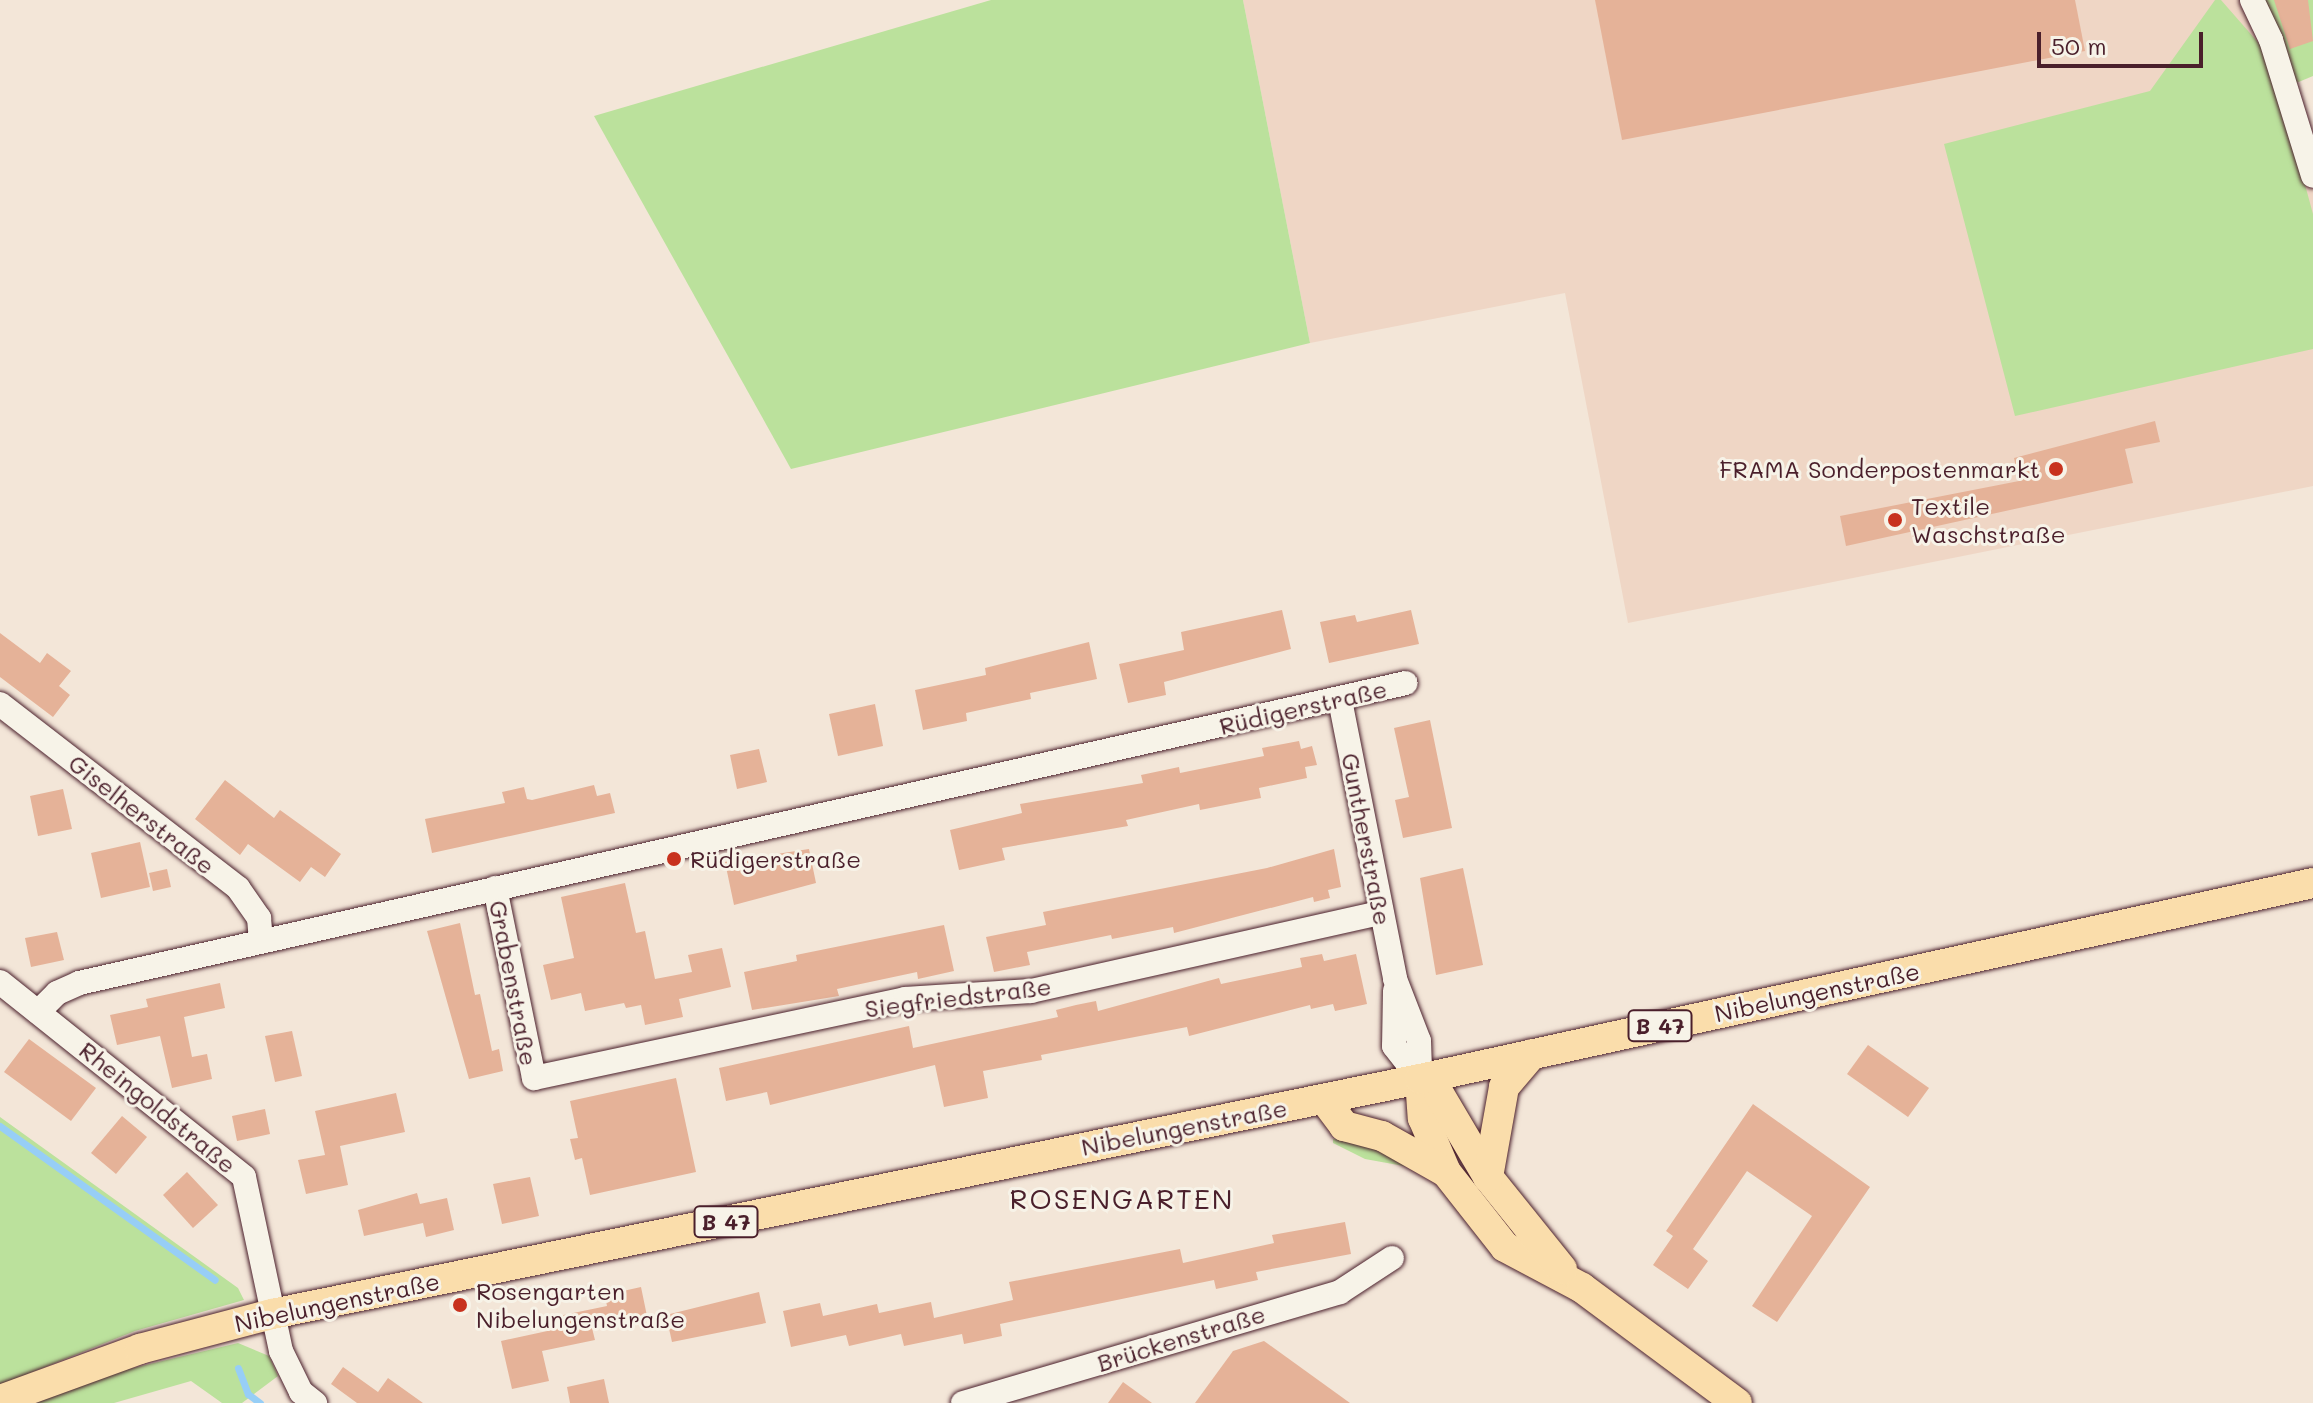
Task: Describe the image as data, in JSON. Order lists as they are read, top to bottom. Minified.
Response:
{"streets":{"main road":["Nibelungenstraße","B 47"],"street":["Rüdigerstraße","Giselherstraße","Guntherstraße","Grabenstraße","Siegfriedstraße","Rheingoldstraße","Brückenstraße"]},"crossings":[["Rüdigerstraße","Giselherstraße"],["Rüdigerstraße","Guntherstraße"],["Rüdigerstraße","Grabenstraße"],["Rüdigerstraße","Rheingoldstraße"],["Guntherstraße","Nibelungenstraße"],["Guntherstraße","Siegfriedstraße"],["Grabenstraße","Siegfriedstraße"],["Nibelungenstraße","Rheingoldstraße"]],"districts":["ROSENGARTEN"],"places":["FRAMA Sonderpostenmarkt","Textile Waschstraße","Rüdigerstraße","Rosengarten Nibelungenstraße"],"scale_bar":"50 m"}
